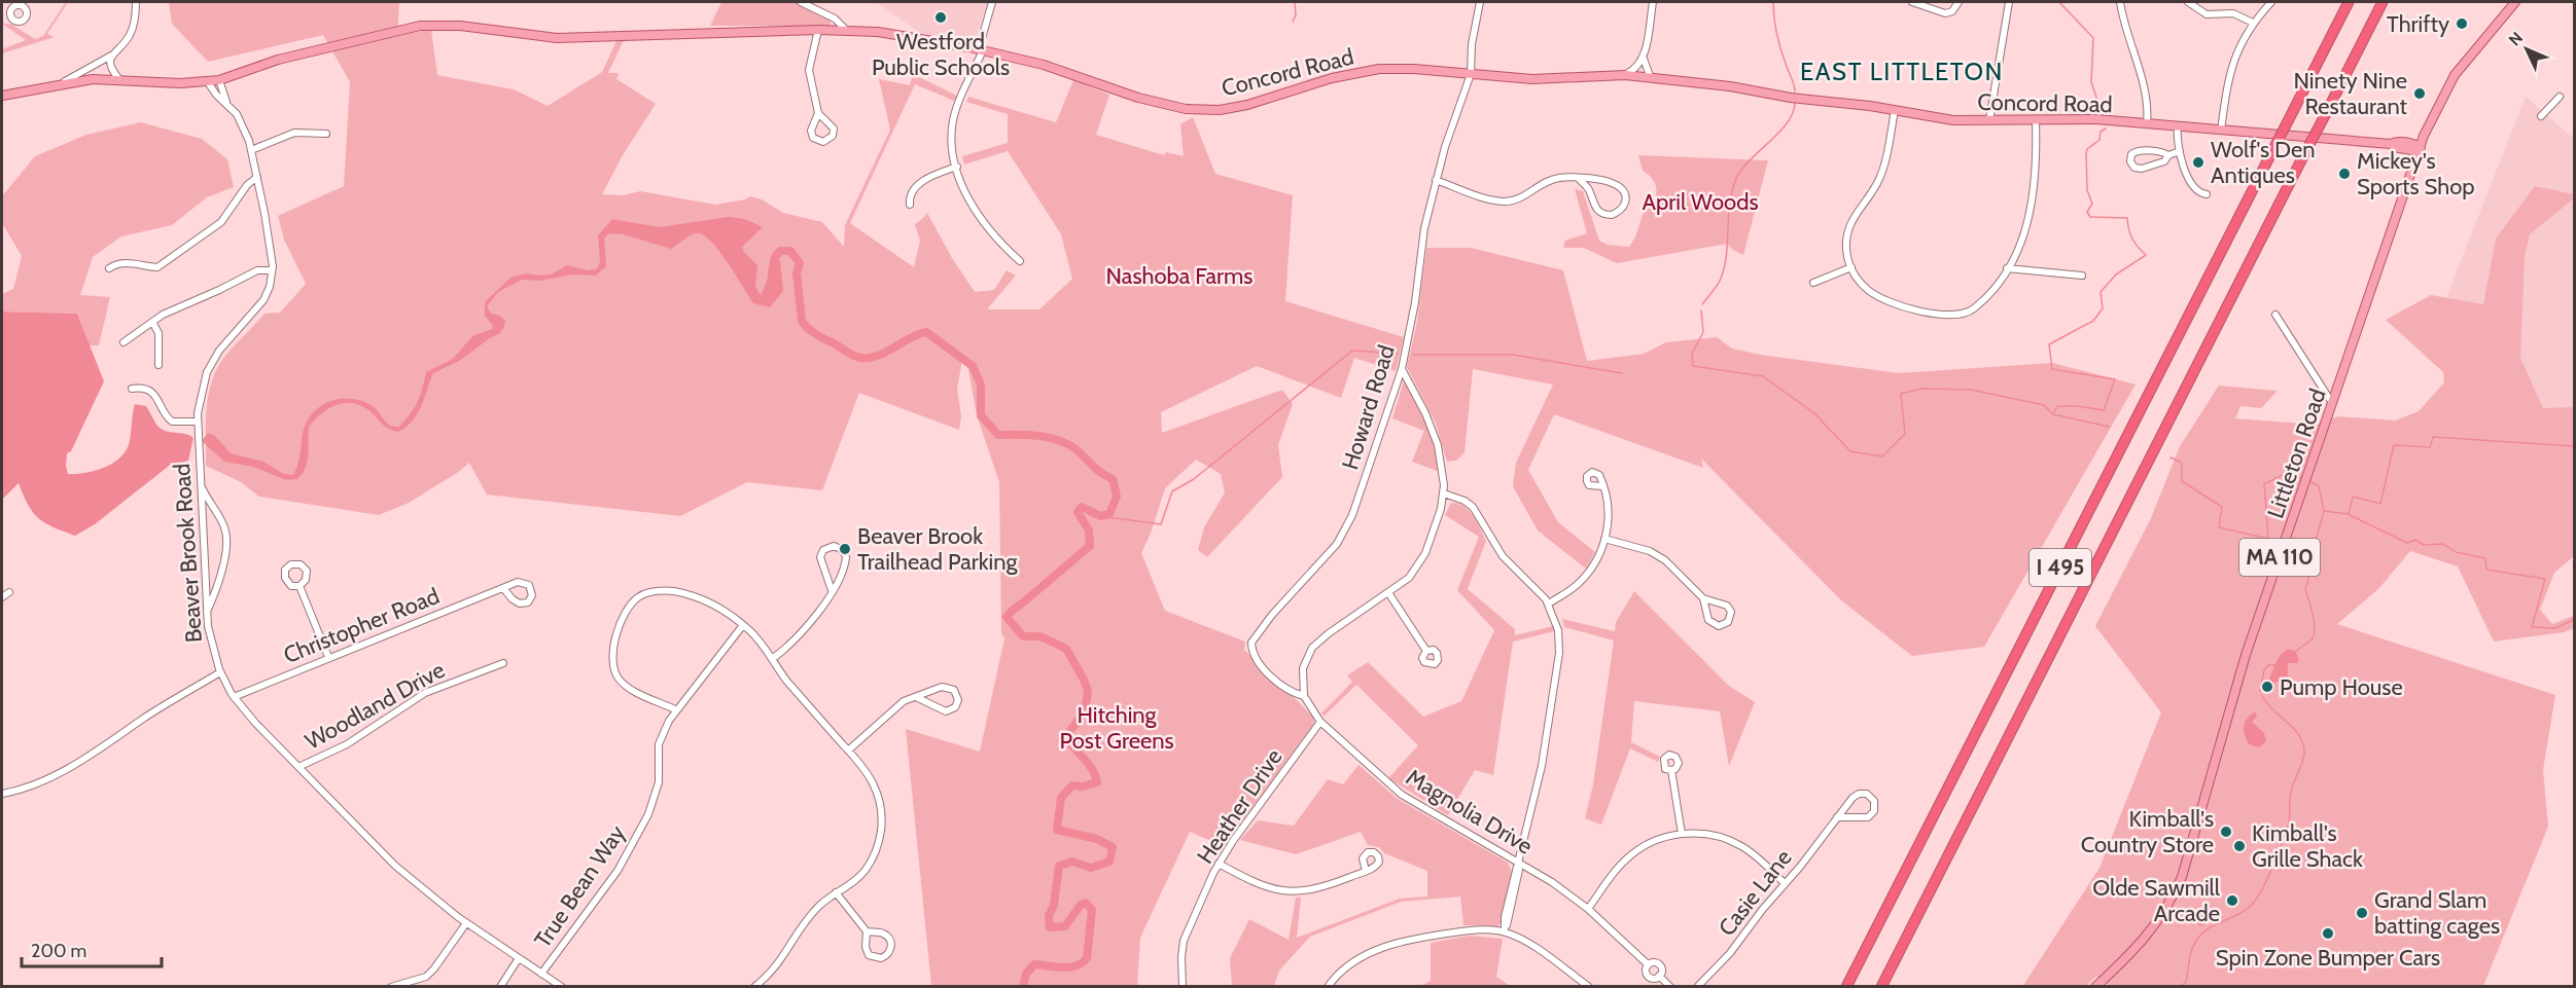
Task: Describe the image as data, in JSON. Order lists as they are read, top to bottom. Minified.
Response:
{"streets":{"highway":["I 495"],"main road":["Concord Road","Littleton Road","MA 110"],"street":["Howard Road","Beaver Brook Road","Christopher Road","Woodland Drive","Heather Drive","Magnolia Drive","True Bean Way","Casie Lane"]},"crossings":[["Concord Road","Howard Road"],["Concord Road","Littleton Road"],["Concord Road","Beaver Brook Road"],["Howard Road","Magnolia Drive"],["Beaver Brook Road","Christopher Road"],["Beaver Brook Road","Woodland Drive"],["Beaver Brook Road","True Bean Way"],["Heather Drive","Magnolia Drive"]],"districts":["EAST LITTLETON"],"parks":["April Woods","Nashoba Farms","Hitching Post Greens"],"places":["Westford Public Schools","Thrifty","Ninety Nine Restaurant","Wolf's Den Antiques","Mickey's Sports Shop","Beaver Brook Trailhead Parking","Pump House","Kimball's Country Store","Kimball's Grille Shack","Olde Sawmill Arcade","Grand Slam batting cages","Spin Zone Bumper Cars"],"scale_bar":"200 m","north":"top left"}
